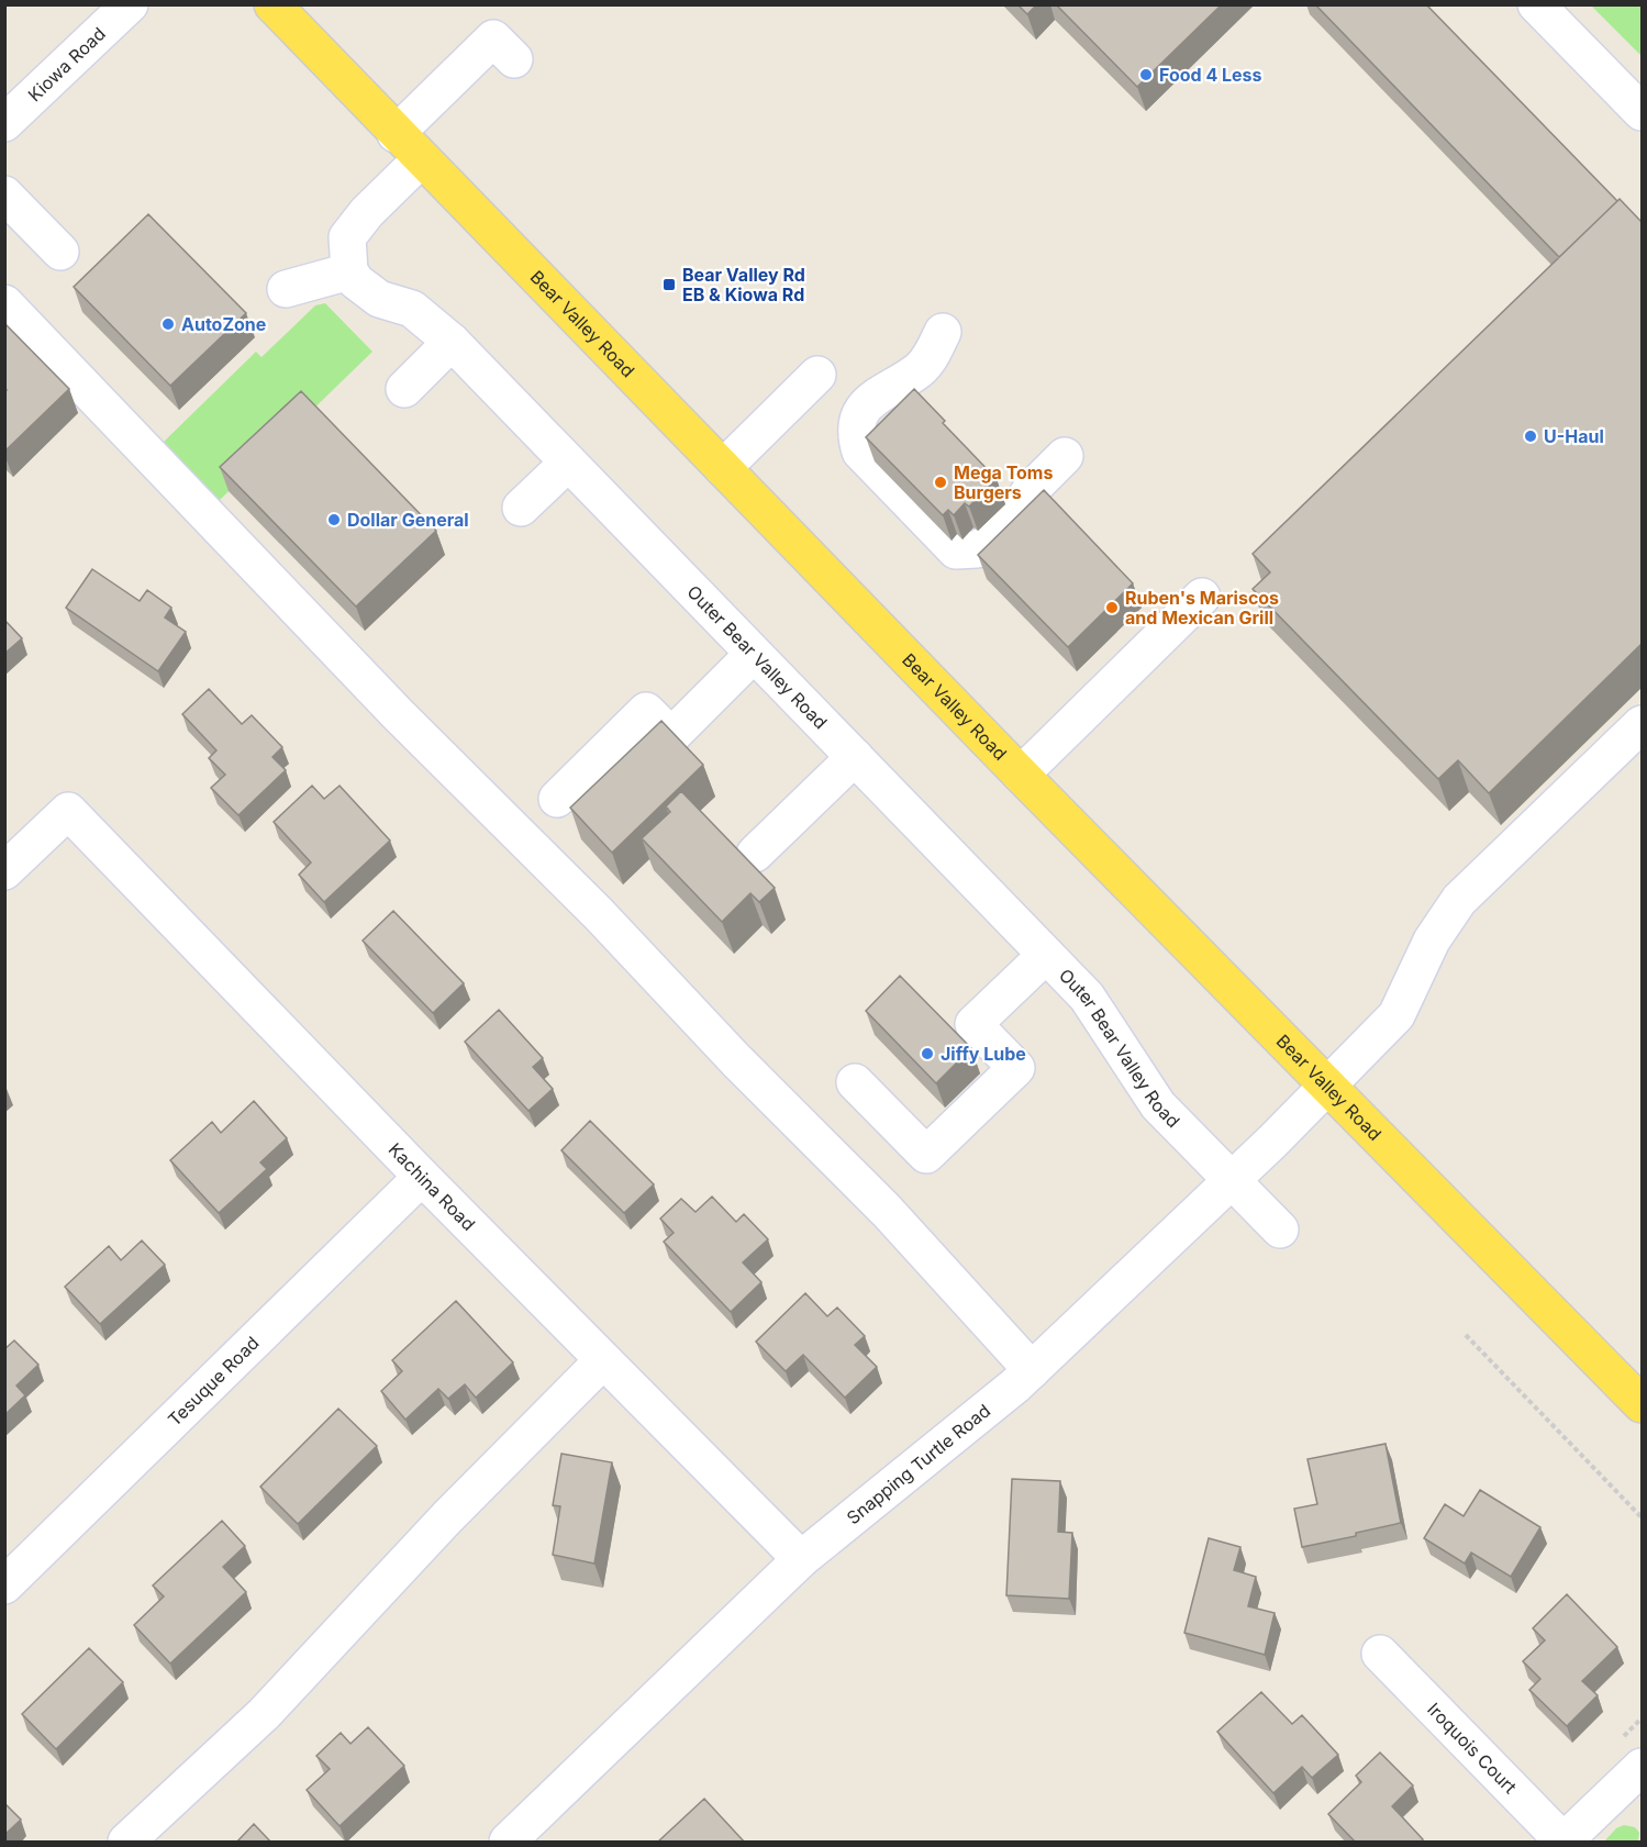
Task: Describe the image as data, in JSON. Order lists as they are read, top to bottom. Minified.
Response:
{"streets":{"main road":["Bear Valley Road"],"street":["Kiowa Road","Outer Bear Valley Road","Kachina Road","Tesuque Road","Snapping Turtle Road","Iroquois Court"]},"crossings":[["Bear Valley Road","Snapping Turtle Road"],["Outer Bear Valley Road","Snapping Turtle Road"],["Kachina Road","Tesuque Road"],["Kachina Road","Snapping Turtle Road"]],"places":{"other":["Food 4 Less","AutoZone","U-Haul","Mega Toms Burgers","Dollar General","Ruben's Mariscos and Mexican Grill","Jiffy Lube"],"transit":["Bear Valley Rd EB & Kiowa Rd"]}}
